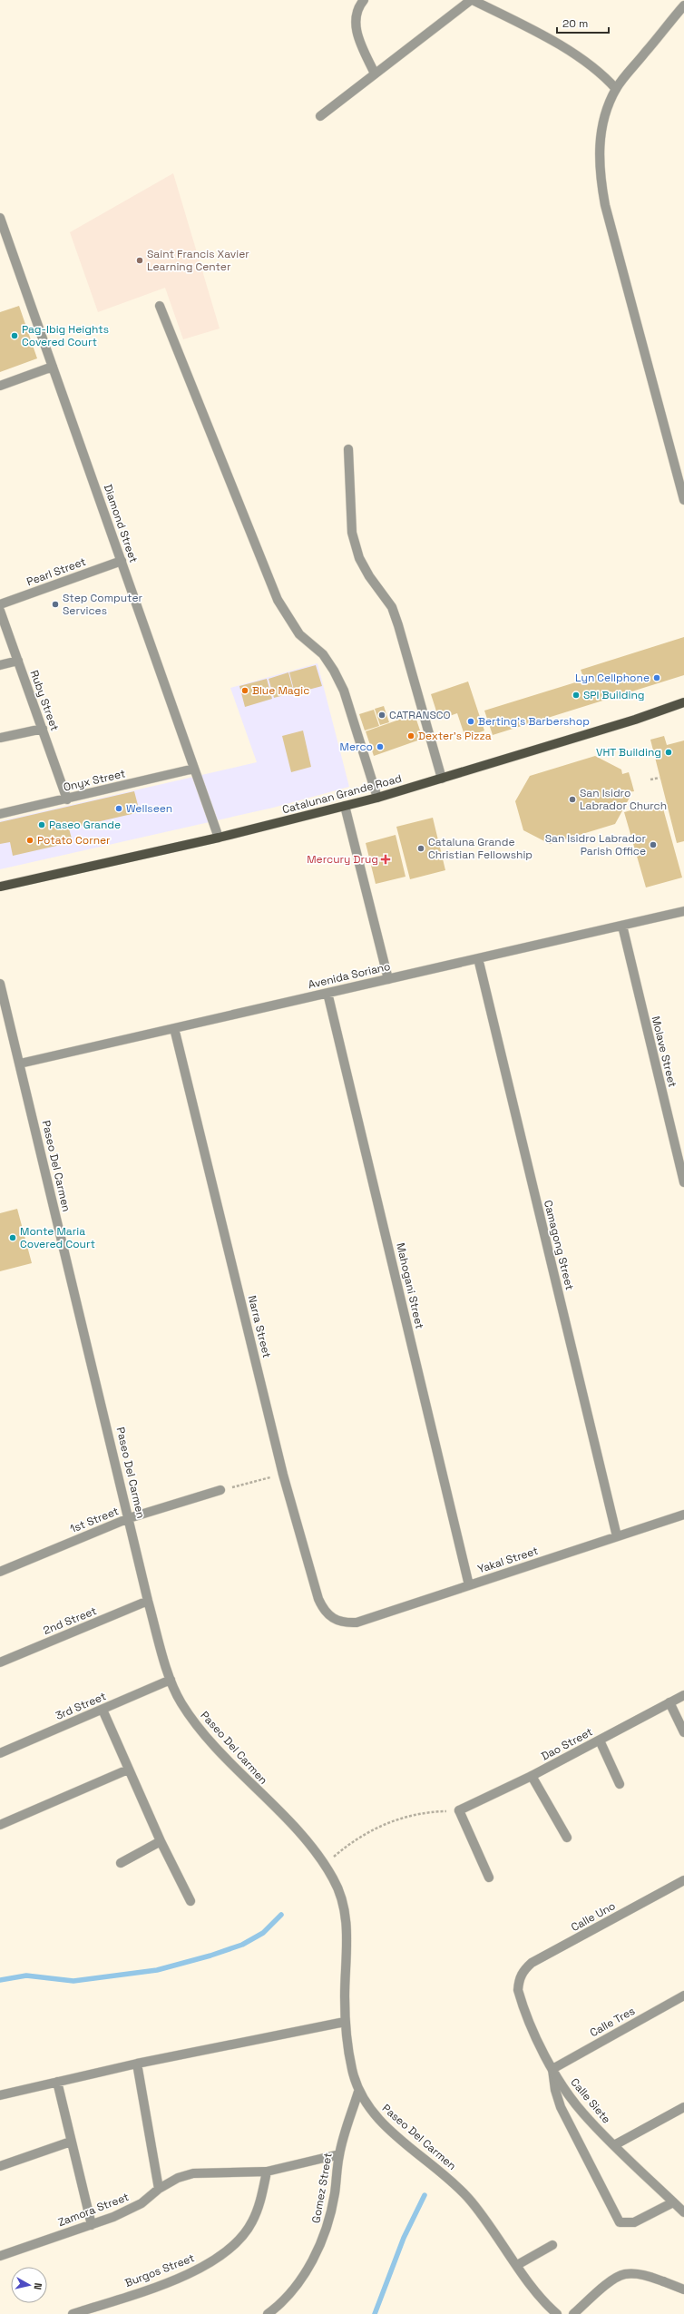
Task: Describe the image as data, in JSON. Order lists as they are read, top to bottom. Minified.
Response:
{"streets":{"main road":["Catalunan Grande Road"],"street":["Diamond Street","Pearl Street","Ruby Street","Onyx Street","Avenida Soriano","Molave Street","Paseo Del Carmen","Camagong Street","Mahogani Street","Narra Street","1st Street","Yakal Street","2nd Street","3rd Street","Dao Street","Calle Uno","Calle Tres","Calle Siete","Gomez Street","Zamora Street","Burgos Street"]},"crossings":[["Diamond Street","Pearl Street"],["Diamond Street","Onyx Street"],["Diamond Street","Catalunan Grande Road"],["Ruby Street","Onyx Street"],["Avenida Soriano","Molave Street"],["Avenida Soriano","Paseo Del Carmen"],["Avenida Soriano","Camagong Street"],["Avenida Soriano","Mahogani Street"],["Avenida Soriano","Narra Street"],["Paseo Del Carmen","1st Street"],["Paseo Del Carmen","2nd Street"],["Paseo Del Carmen","3rd Street"],["Paseo Del Carmen","Gomez Street"],["Camagong Street","Yakal Street"],["Mahogani Street","Yakal Street"],["Narra Street","Yakal Street"],["Calle Uno","Calle Siete"],["Calle Tres","Calle Siete"],["Gomez Street","Zamora Street"],["Zamora Street","Burgos Street"]],"places":{"other":["Saint Francis Xavier Learning Center","Pag-Ibig Heights Covered Court","Step Computer Services","Lyn Cellphone","Blue Magic","SPI Building","CATRANSCO","Berting's Barbershop","Dexter's Pizza","Merco","VHT Building","San Isidro Labrador Church","Wellseen","Paseo Grande","Potato Corner","San Isidro Labrador Parish Office","Cataluna Grande Christian Fellowship","Monte Maria Covered Court"],"health":["Mercury Drug"]},"scale_bar":"20 m","north":"right"}
